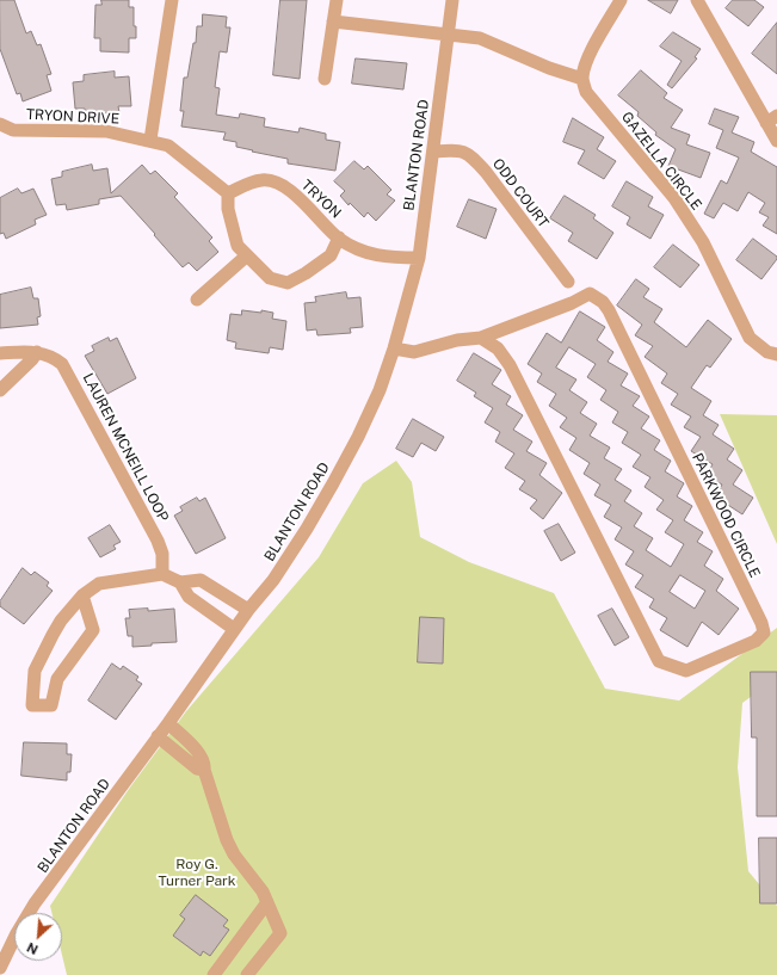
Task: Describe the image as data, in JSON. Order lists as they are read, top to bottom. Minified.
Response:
{"streets":{"street":["TRYON DRIVE","BLANTON ROAD","GAZELLA CIRCLE","ODD COURT","TRYON","LAUREN MCNEILL LOOP","PARKWOOD CIRCLE"]},"crossings":[["TRYON DRIVE","TRYON"],["BLANTON ROAD","ODD COURT"],["BLANTON ROAD","PARKWOOD CIRCLE"]],"parks":["Roy G. Turner Park"],"north":"bottom left"}
